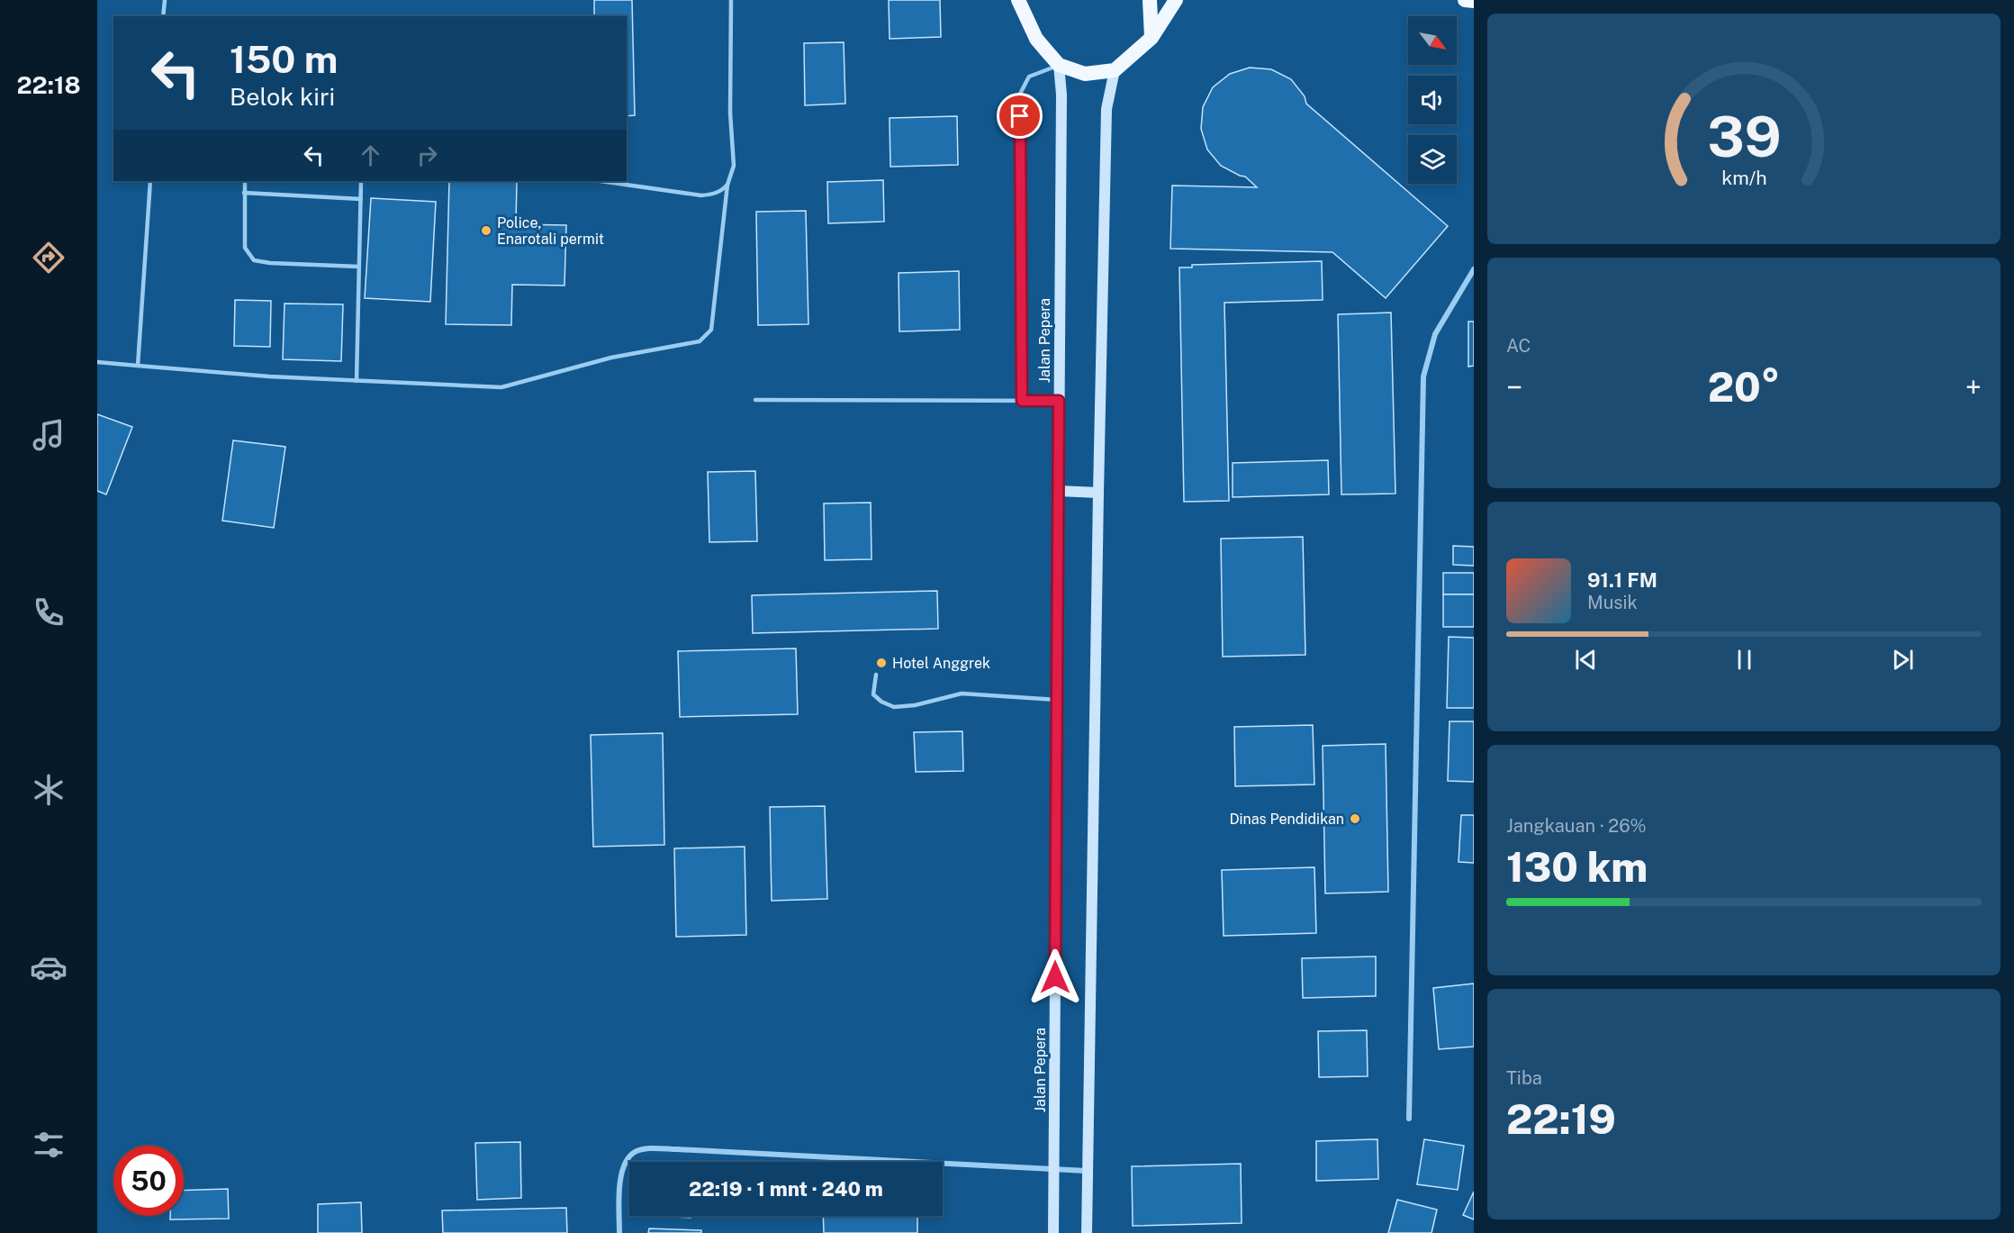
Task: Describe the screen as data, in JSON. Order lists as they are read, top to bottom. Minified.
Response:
{"streets":{"main road":["Jalan Pepera"]},"places":["Police, Enarotali permit","Hotel Anggrek","Dinas Pendidikan"],"north":"bottom right","page":{"tabs":"22:18","turn":["150 m","Belok kiri"],"tile":["AC",["Jangkauan · 26%","130 km"],["Tiba","22:19"]],"heat":["−","20°","+"],"song":["91.1 FM","Musik"],"limit":"50","trip":"22:19 · 1 mnt · 240 m","gauge":["39","km/h"]}}
